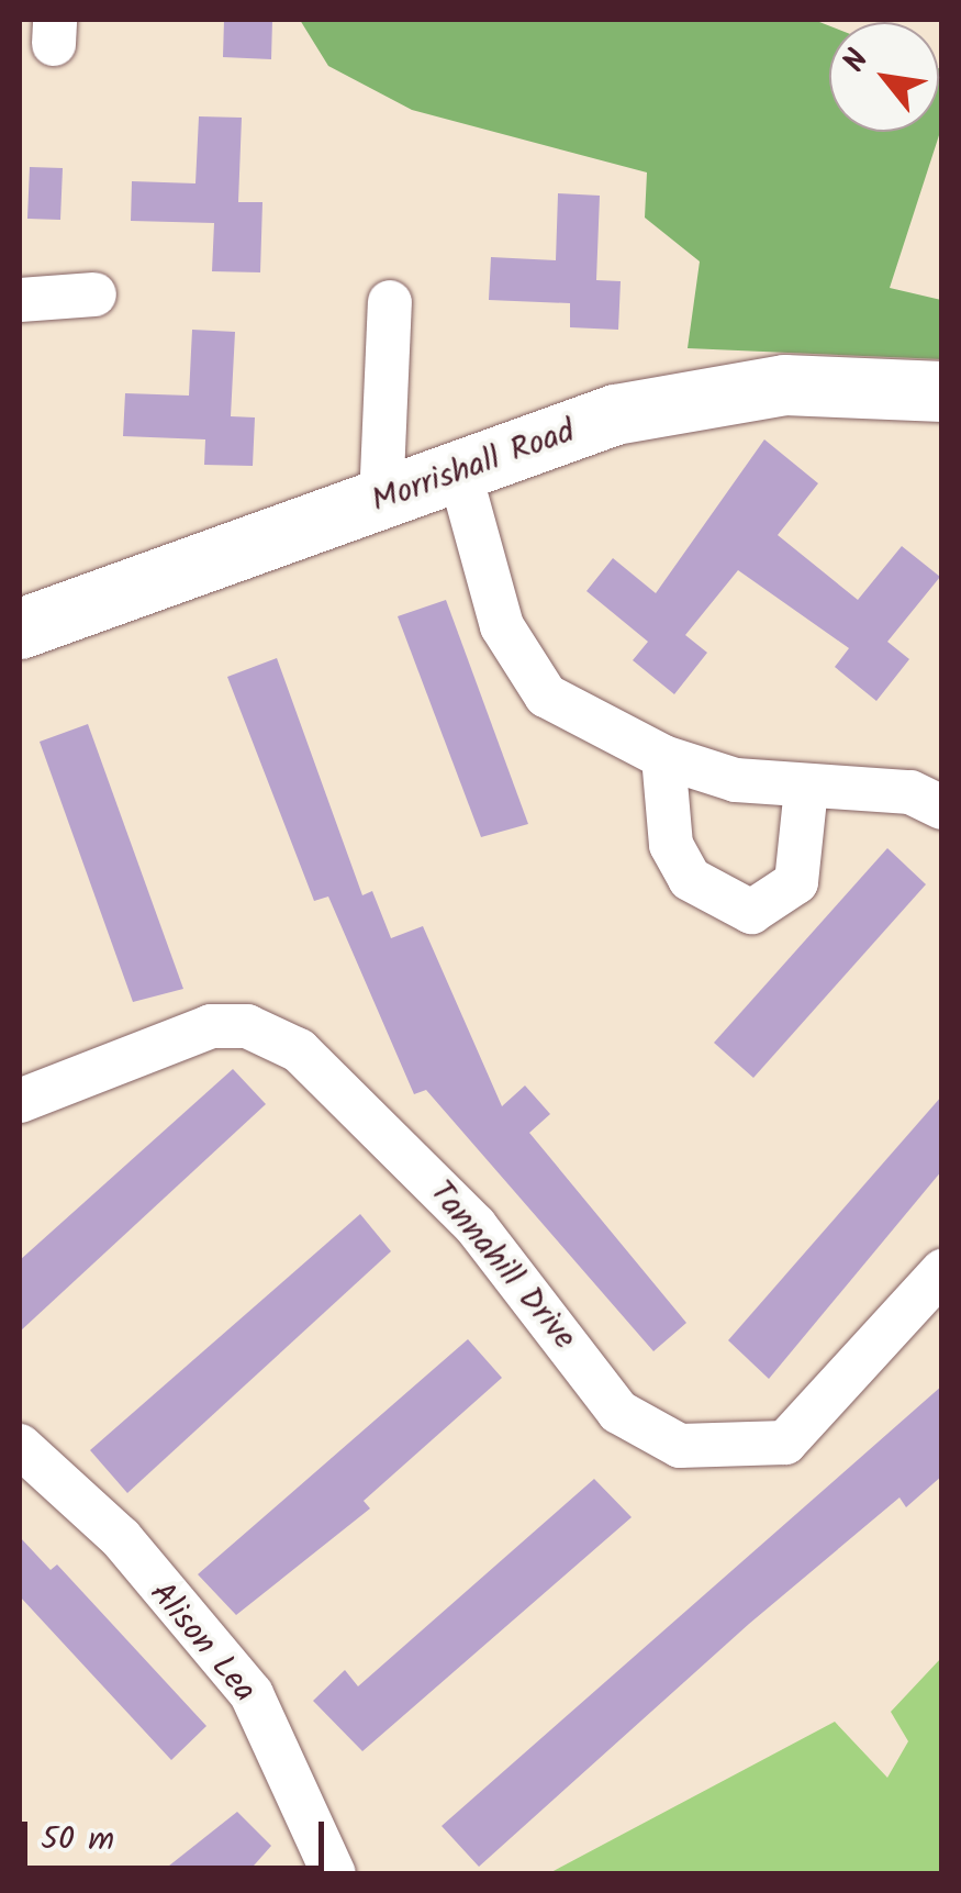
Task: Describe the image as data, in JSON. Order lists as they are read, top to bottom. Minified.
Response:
{"streets":{"street":["Morrishall Road","Tannahill Drive","Alison Lea"]},"scale_bar":"50 m","north":"top left"}
